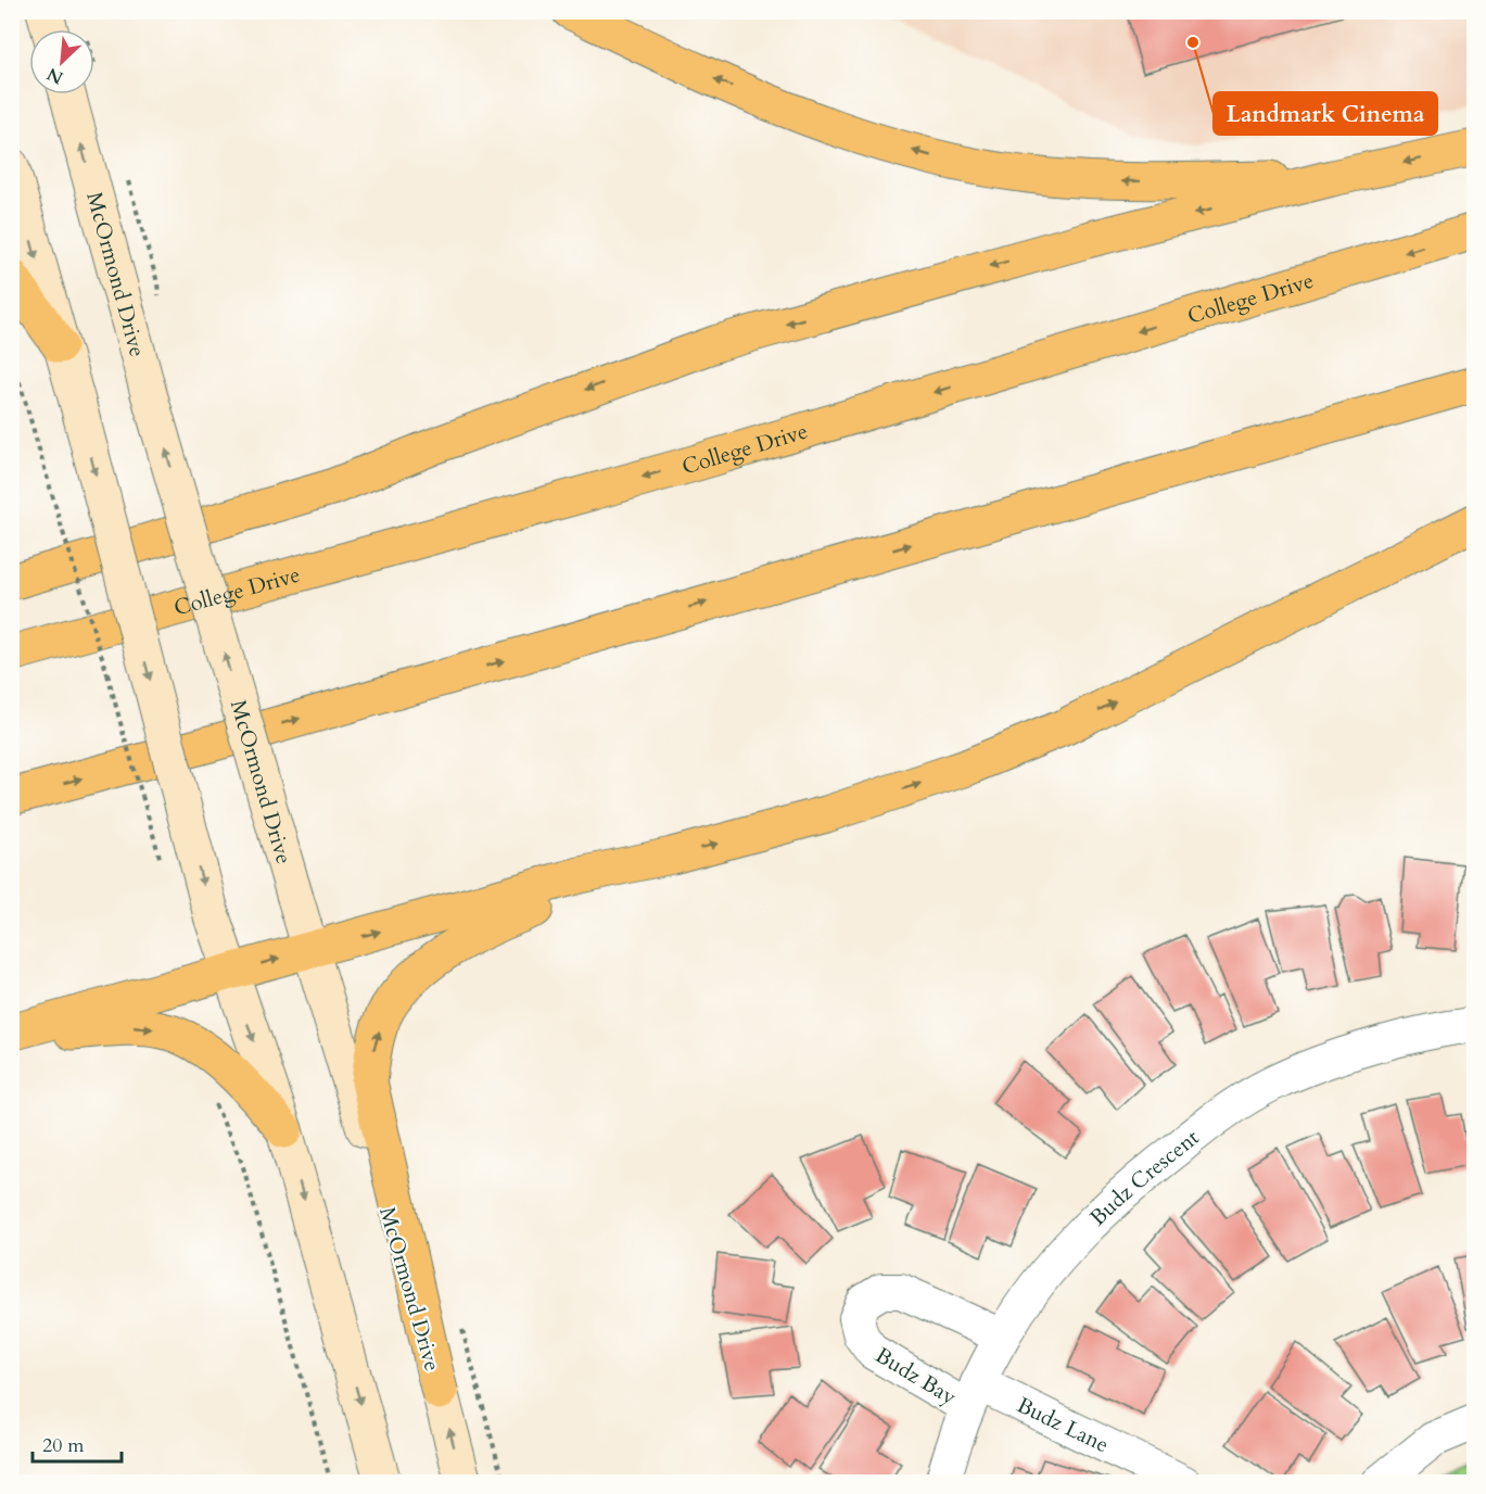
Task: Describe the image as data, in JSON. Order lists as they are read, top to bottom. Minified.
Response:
{"streets":{"highway":["College Drive"],"main road":["McOrmond Drive"],"street":["Budz Crescent","Budz Bay","Budz Lane"]},"crossings":[["Budz Crescent","Budz Bay"],["Budz Crescent","Budz Lane"],["Budz Bay","Budz Lane"]],"places":["Landmark Cinema"],"scale_bar":"20 m","north":"bottom left"}
